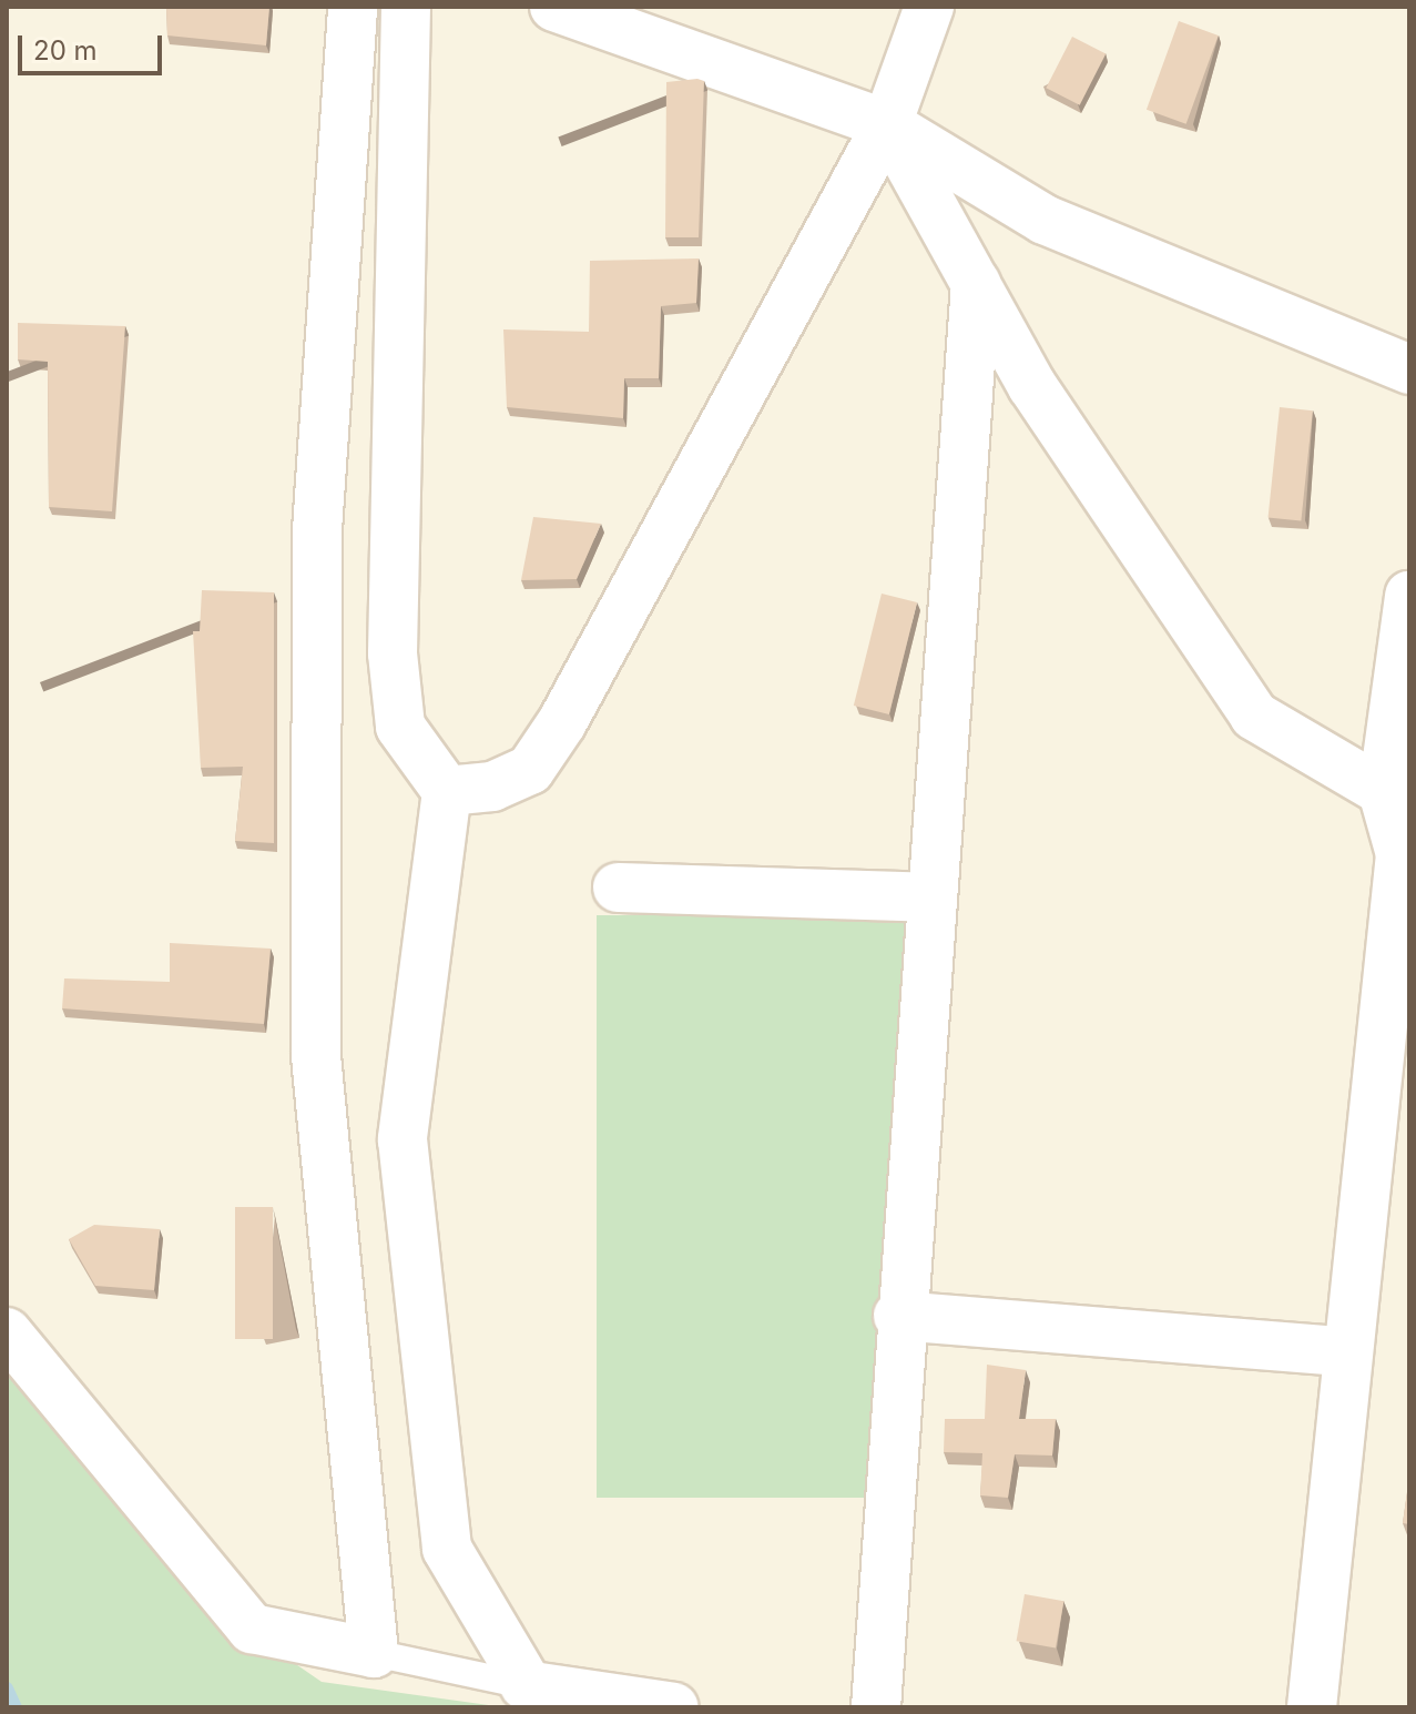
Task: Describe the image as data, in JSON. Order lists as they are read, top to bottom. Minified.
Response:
{"scale_bar":"20 m"}
